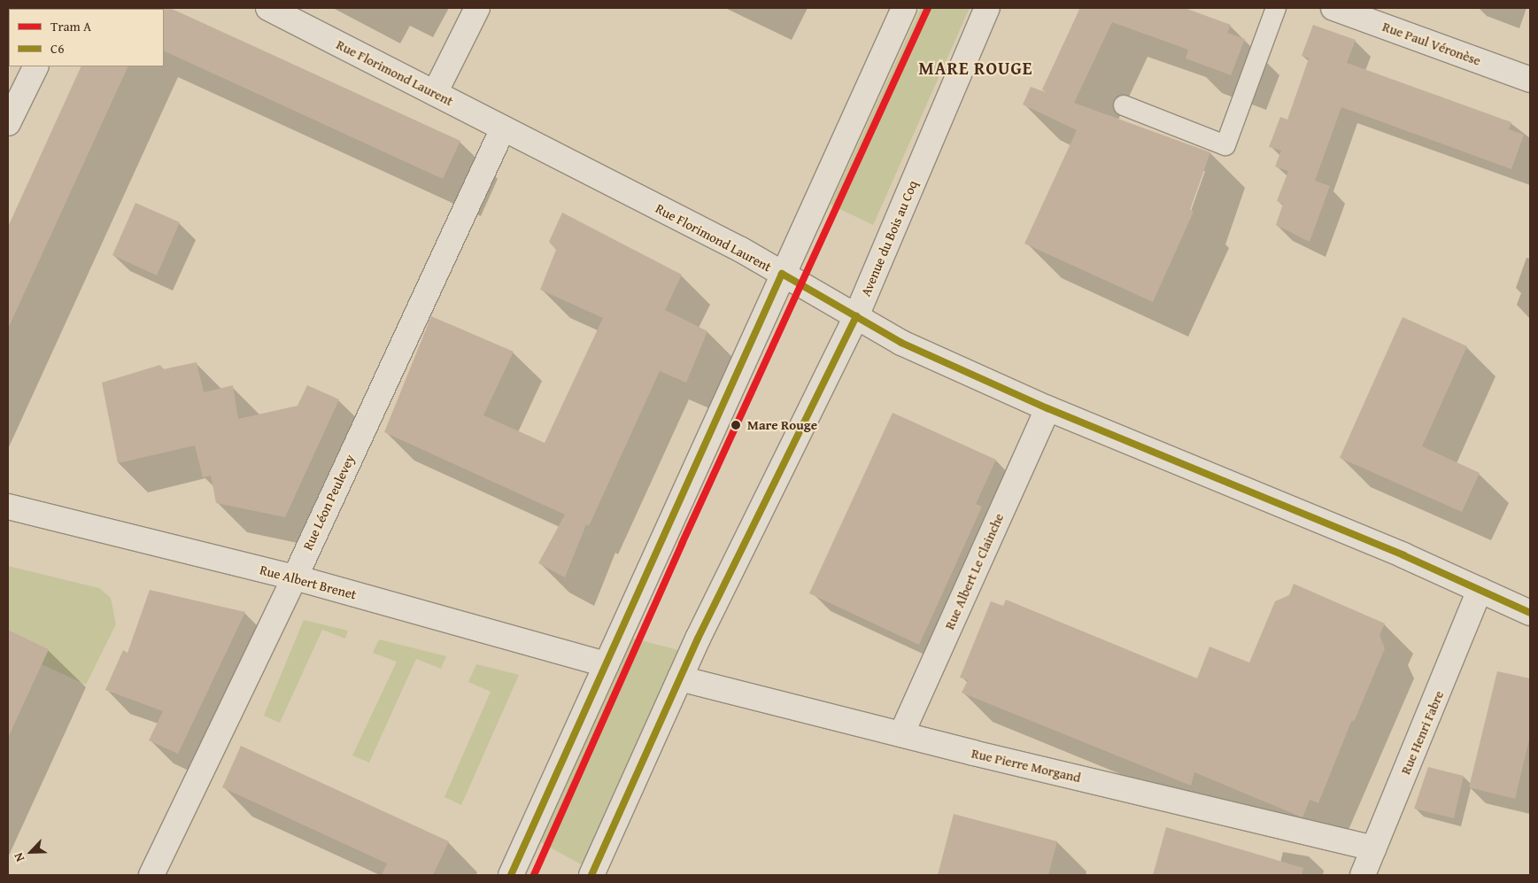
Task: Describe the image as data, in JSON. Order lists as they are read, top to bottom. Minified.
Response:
{"streets":{"street":["Rue Paul Véronèse","Rue Florimond Laurent","Avenue du Bois au Coq","Rue Léon Peulevey","Rue Albert Le Clainche","Rue Albert Brenet","Rue Henri Fabre","Rue Pierre Morgand"]},"crossings":[["Rue Florimond Laurent","Avenue du Bois au Coq"],["Rue Florimond Laurent","Rue Léon Peulevey"],["Rue Florimond Laurent","Rue Albert Le Clainche"],["Rue Florimond Laurent","Rue Henri Fabre"],["Avenue du Bois au Coq","Rue Pierre Morgand"],["Rue Léon Peulevey","Rue Albert Brenet"],["Rue Albert Le Clainche","Rue Pierre Morgand"],["Rue Henri Fabre","Rue Pierre Morgand"]],"districts":["MARE ROUGE"],"places":["Mare Rouge"],"lines":["tram line A","transit line C6"],"legend":["Tram A","C6"],"north":"bottom left"}
